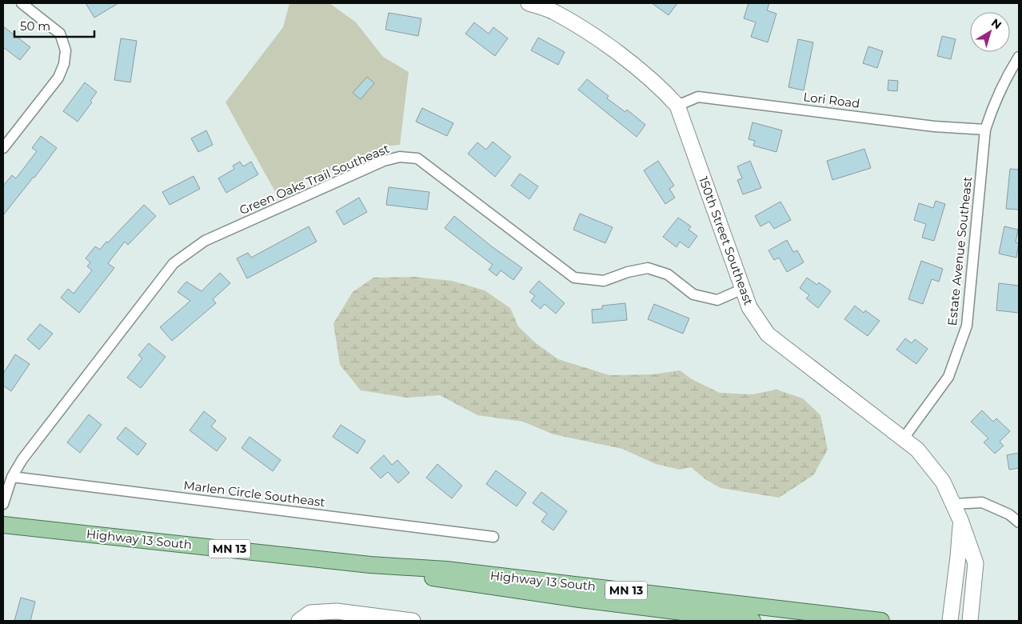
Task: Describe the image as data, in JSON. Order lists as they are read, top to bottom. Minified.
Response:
{"streets":{"main road":["Highway 13 South","MN 13"],"street":["Lori Road","Green Oaks Trail Southeast","150th Street Southeast","Estate Avenue Southeast","Marlen Circle Southeast"]},"crossings":[["Lori Road","150th Street Southeast"],["Lori Road","Estate Avenue Southeast"],["Green Oaks Trail Southeast","150th Street Southeast"],["Green Oaks Trail Southeast","Marlen Circle Southeast"],["150th Street Southeast","Estate Avenue Southeast"]],"scale_bar":"50 m","north":"top right"}
